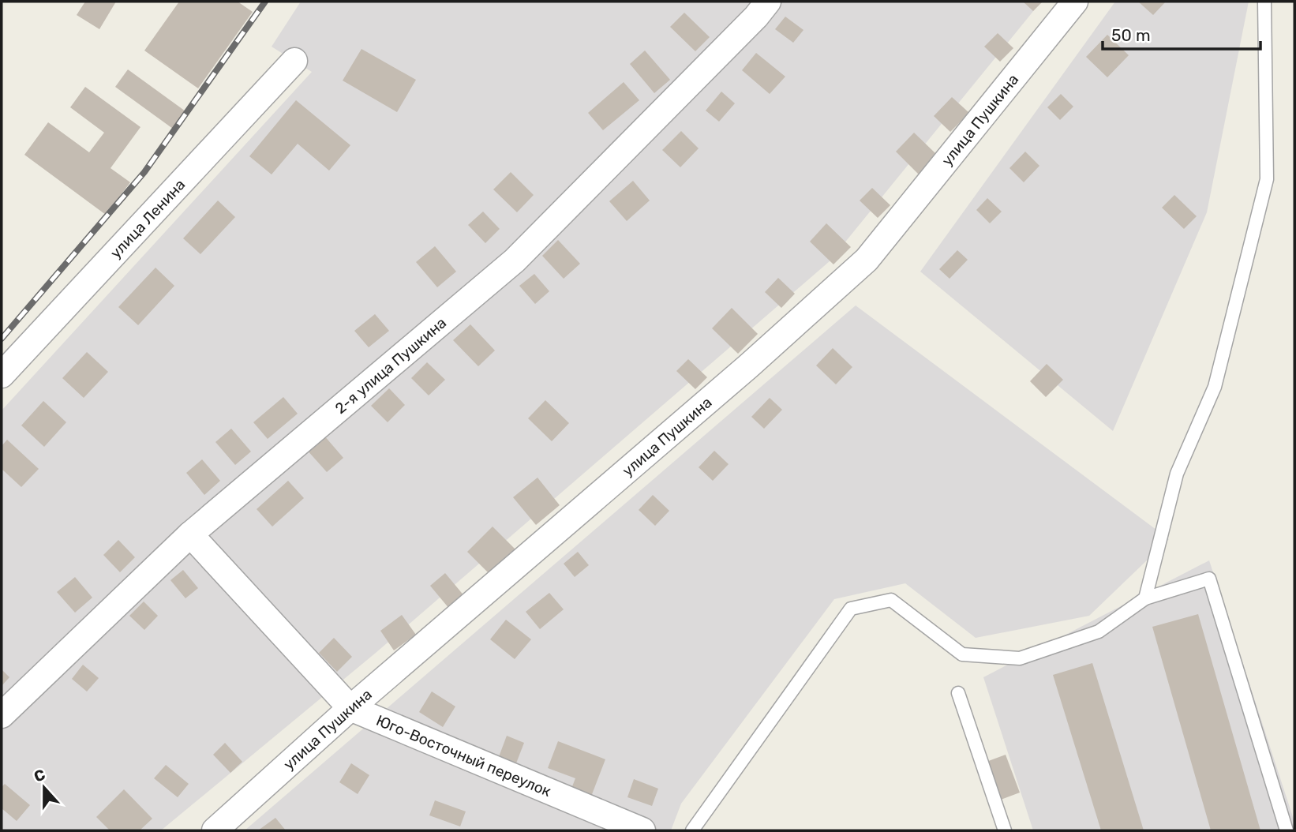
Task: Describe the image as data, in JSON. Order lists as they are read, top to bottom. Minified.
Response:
{"streets":{"street":["улица Пушкина","улица Ленина","2-я улица Пушкина","Юго-Восточный переулок"]},"crossings":[["улица Пушкина","Юго-Восточный переулок"],["2-я улица Пушкина","Юго-Восточный переулок"]],"scale_bar":"50 m","north":"top"}
